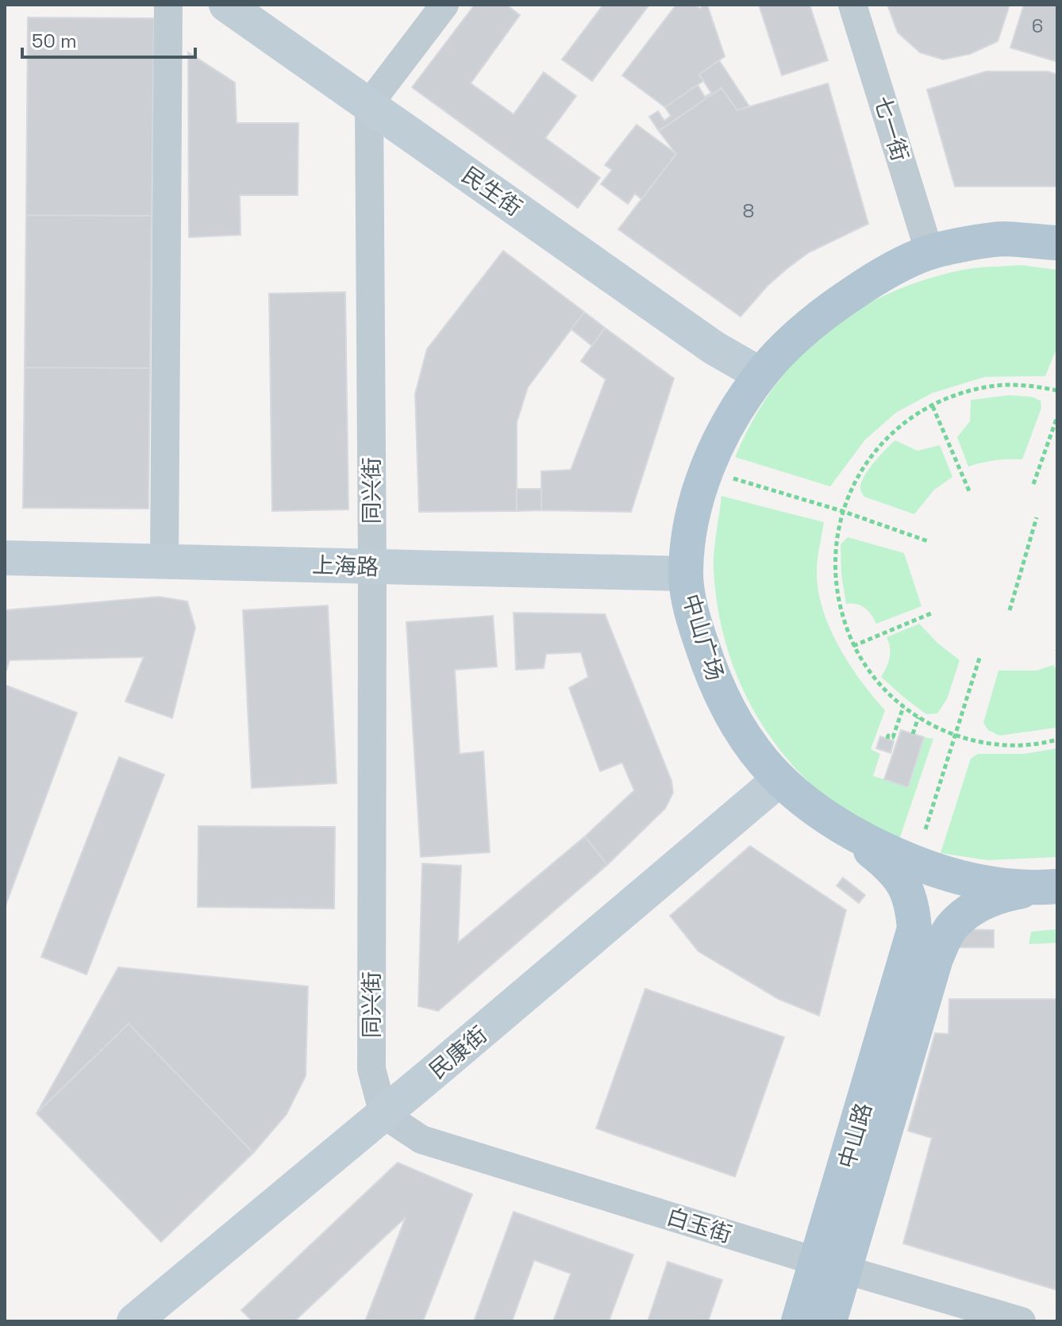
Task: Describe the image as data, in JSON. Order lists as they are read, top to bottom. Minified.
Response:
{"streets":{"main road":["民生街","上海路","中山广场","民康街","中山路"],"street":["七一街","同兴街","白玉街"]},"crossings":[["七一街","中山广场"],["民生街","同兴街"],["民生街","中山广场"],["同兴街","上海路"],["同兴街","民康街"],["同兴街","白玉街"],["上海路","中山广场"],["中山广场","民康街"],["民康街","白玉街"],["中山路","白玉街"]],"house_numbers":["6","8"],"scale_bar":"50 m"}
